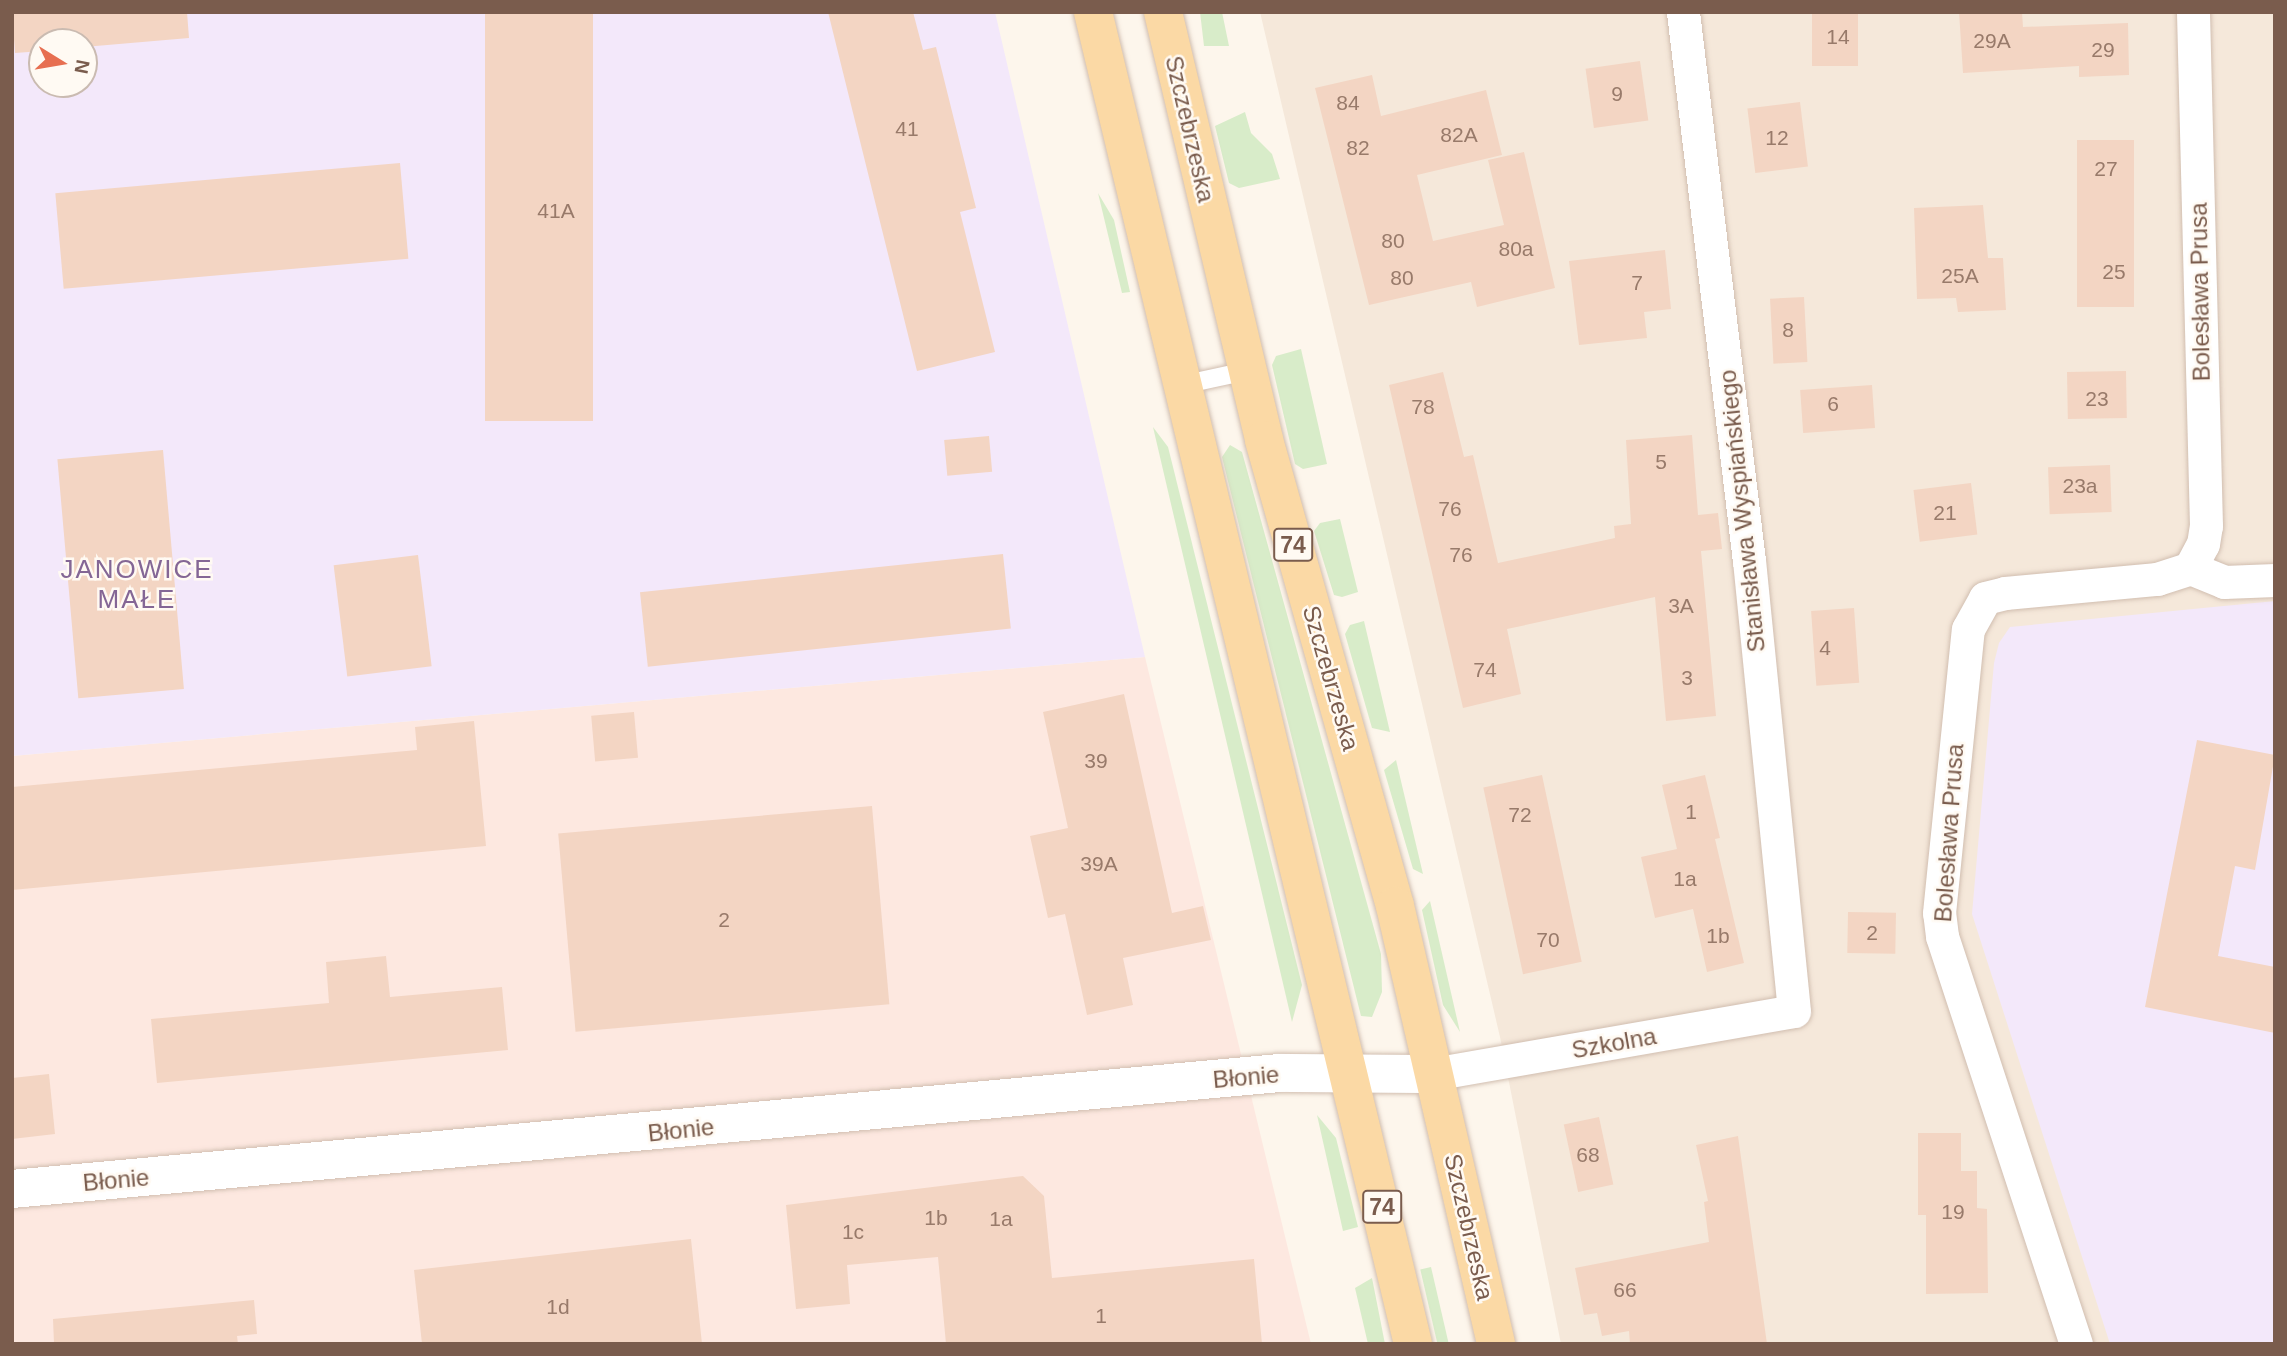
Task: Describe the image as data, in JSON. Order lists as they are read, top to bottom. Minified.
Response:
{"streets":{"main road":["Szczebrzeska","74"],"street":["Bolesława Prusa","Stanisława Wyspiańskiego","Szkolna","Błonie"]},"crossings":[["Szczebrzeska","Szkolna"],["Szczebrzeska","Błonie"],["Stanisława Wyspiańskiego","Szkolna"],["74","Błonie"],["Szkolna","Błonie"]],"districts":["JANOWICE MAŁE"],"house_numbers":["14","29A","29","9","84","41","82A","12","82","27","41A","80","80a","25","25A","80","7","8","23","6","78","5","23a","76","21","76","3A","4","74","3","39","1","72","39A","1a","2","2","1b","70","68","19","1b","1a","1c","66","1d","1"],"north":"right"}
